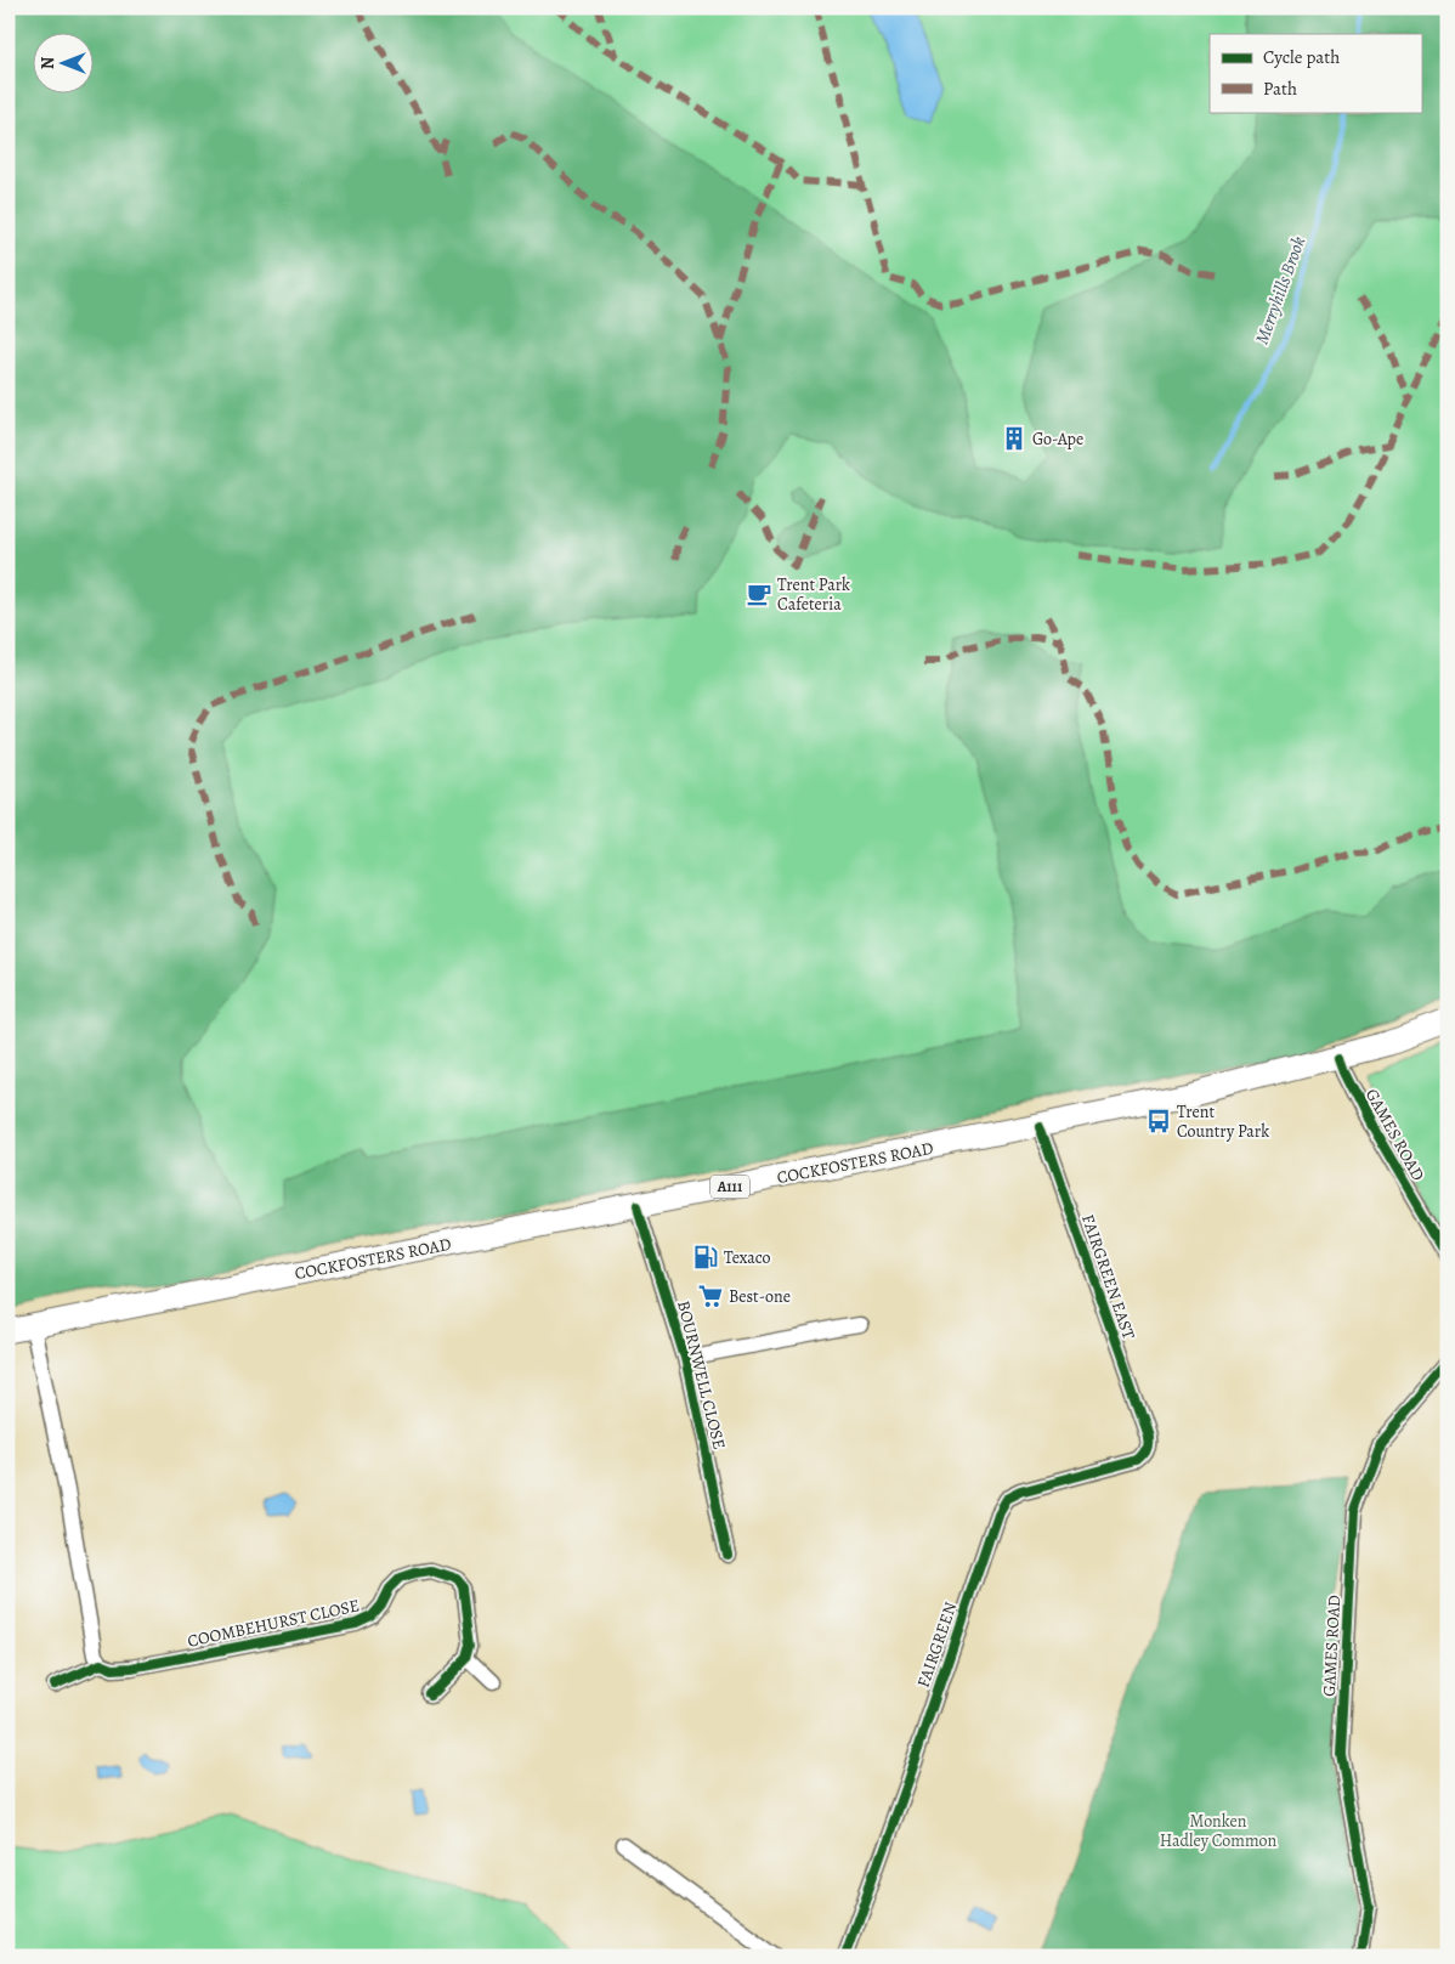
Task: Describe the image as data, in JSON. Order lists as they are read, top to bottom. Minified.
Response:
{"streets":{"main road":["COCKFOSTERS ROAD","A111"],"street":["GAMES ROAD","FAIRGREEN EAST","BOURNWELL CLOSE","COOMBEHURST CLOSE","FAIRGREEN"]},"crossings":[["GAMES ROAD","COCKFOSTERS ROAD"],["COCKFOSTERS ROAD","FAIRGREEN EAST"],["COCKFOSTERS ROAD","BOURNWELL CLOSE"],["FAIRGREEN EAST","FAIRGREEN"]],"water":["Merryhills Brook"],"parks":["Monken Hadley Common"],"places":{"building":["Go-Ape"],"cafe":["Trent Park Cafeteria"],"bus stop":["Trent Country Park"],"fuel station":["Texaco"],"supermarket":["Best-one"]},"legend":["Cycle path","Path"],"north":"left"}
